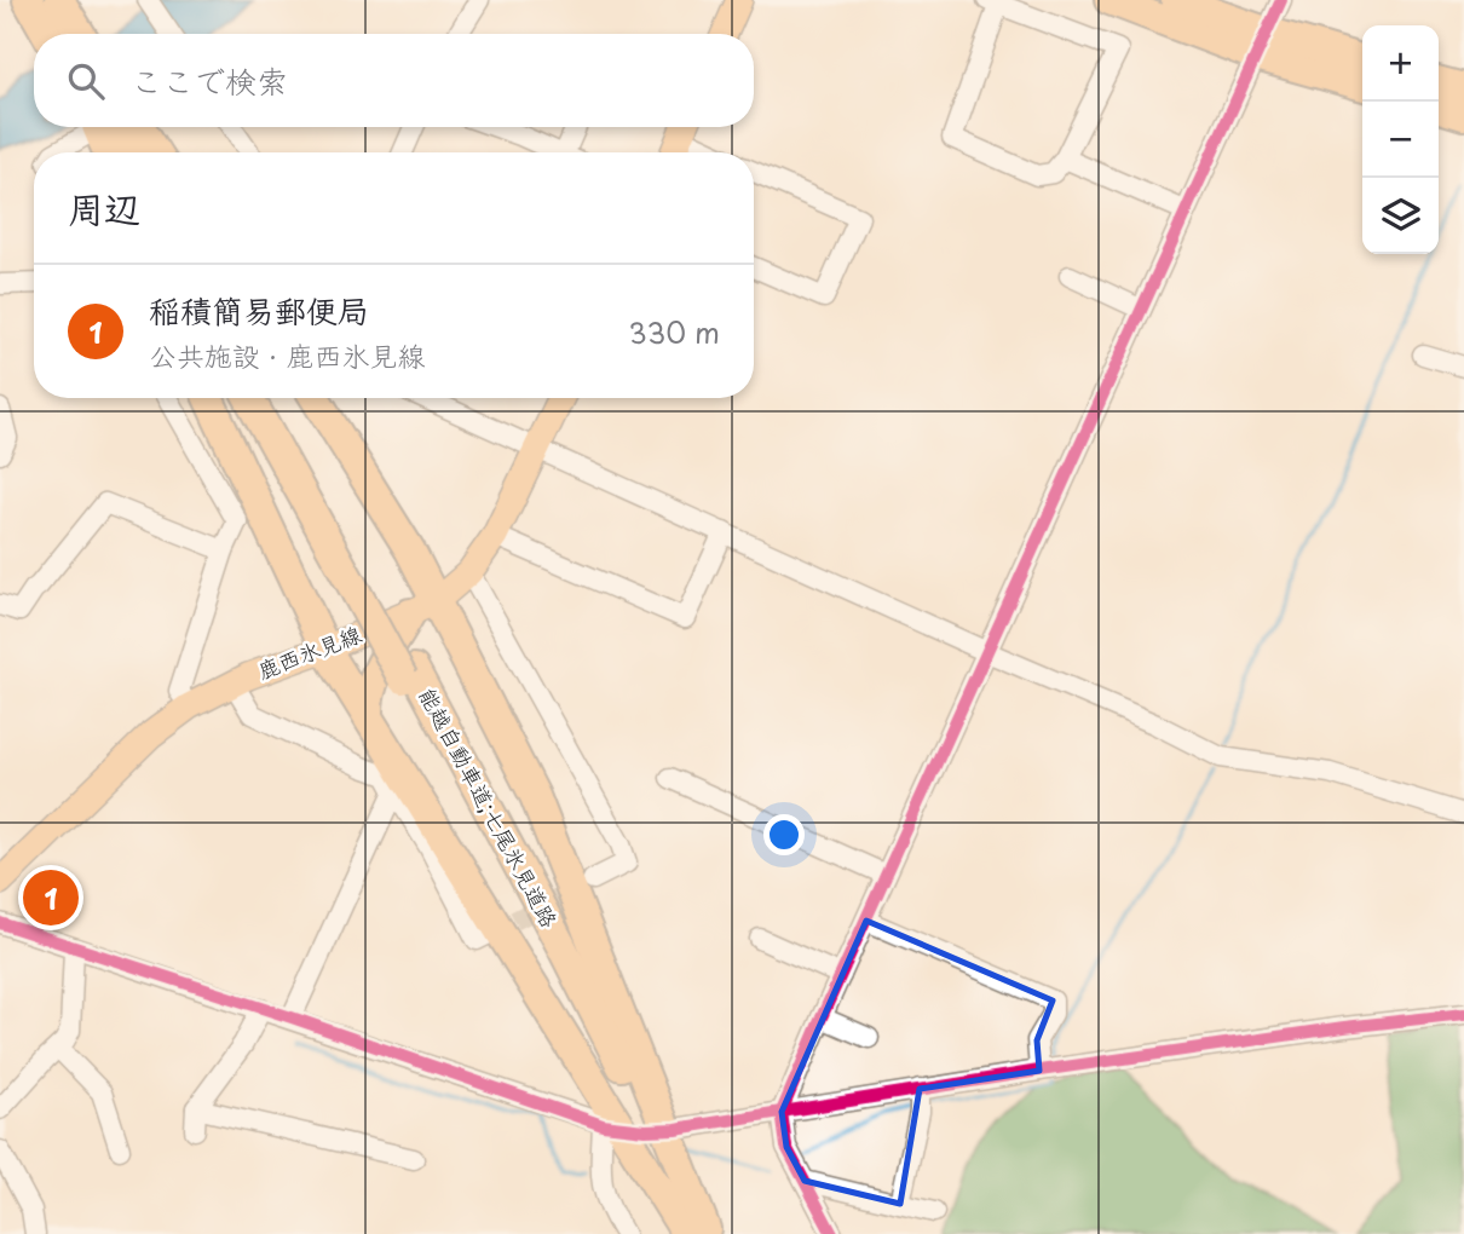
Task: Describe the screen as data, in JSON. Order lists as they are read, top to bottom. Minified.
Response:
{"streets":{"highway":["能越自動車道;七尾氷見道路"],"main road":["鹿西氷見線"]},"page":{"map_buttons":["+","−"],"search":"ここで検索","heading":"周辺","list":[{"mark":"1","name":"稲積簡易郵便局","note":"公共施設 · 鹿西氷見線","value":"330 m"}],"pins":"1"}}
